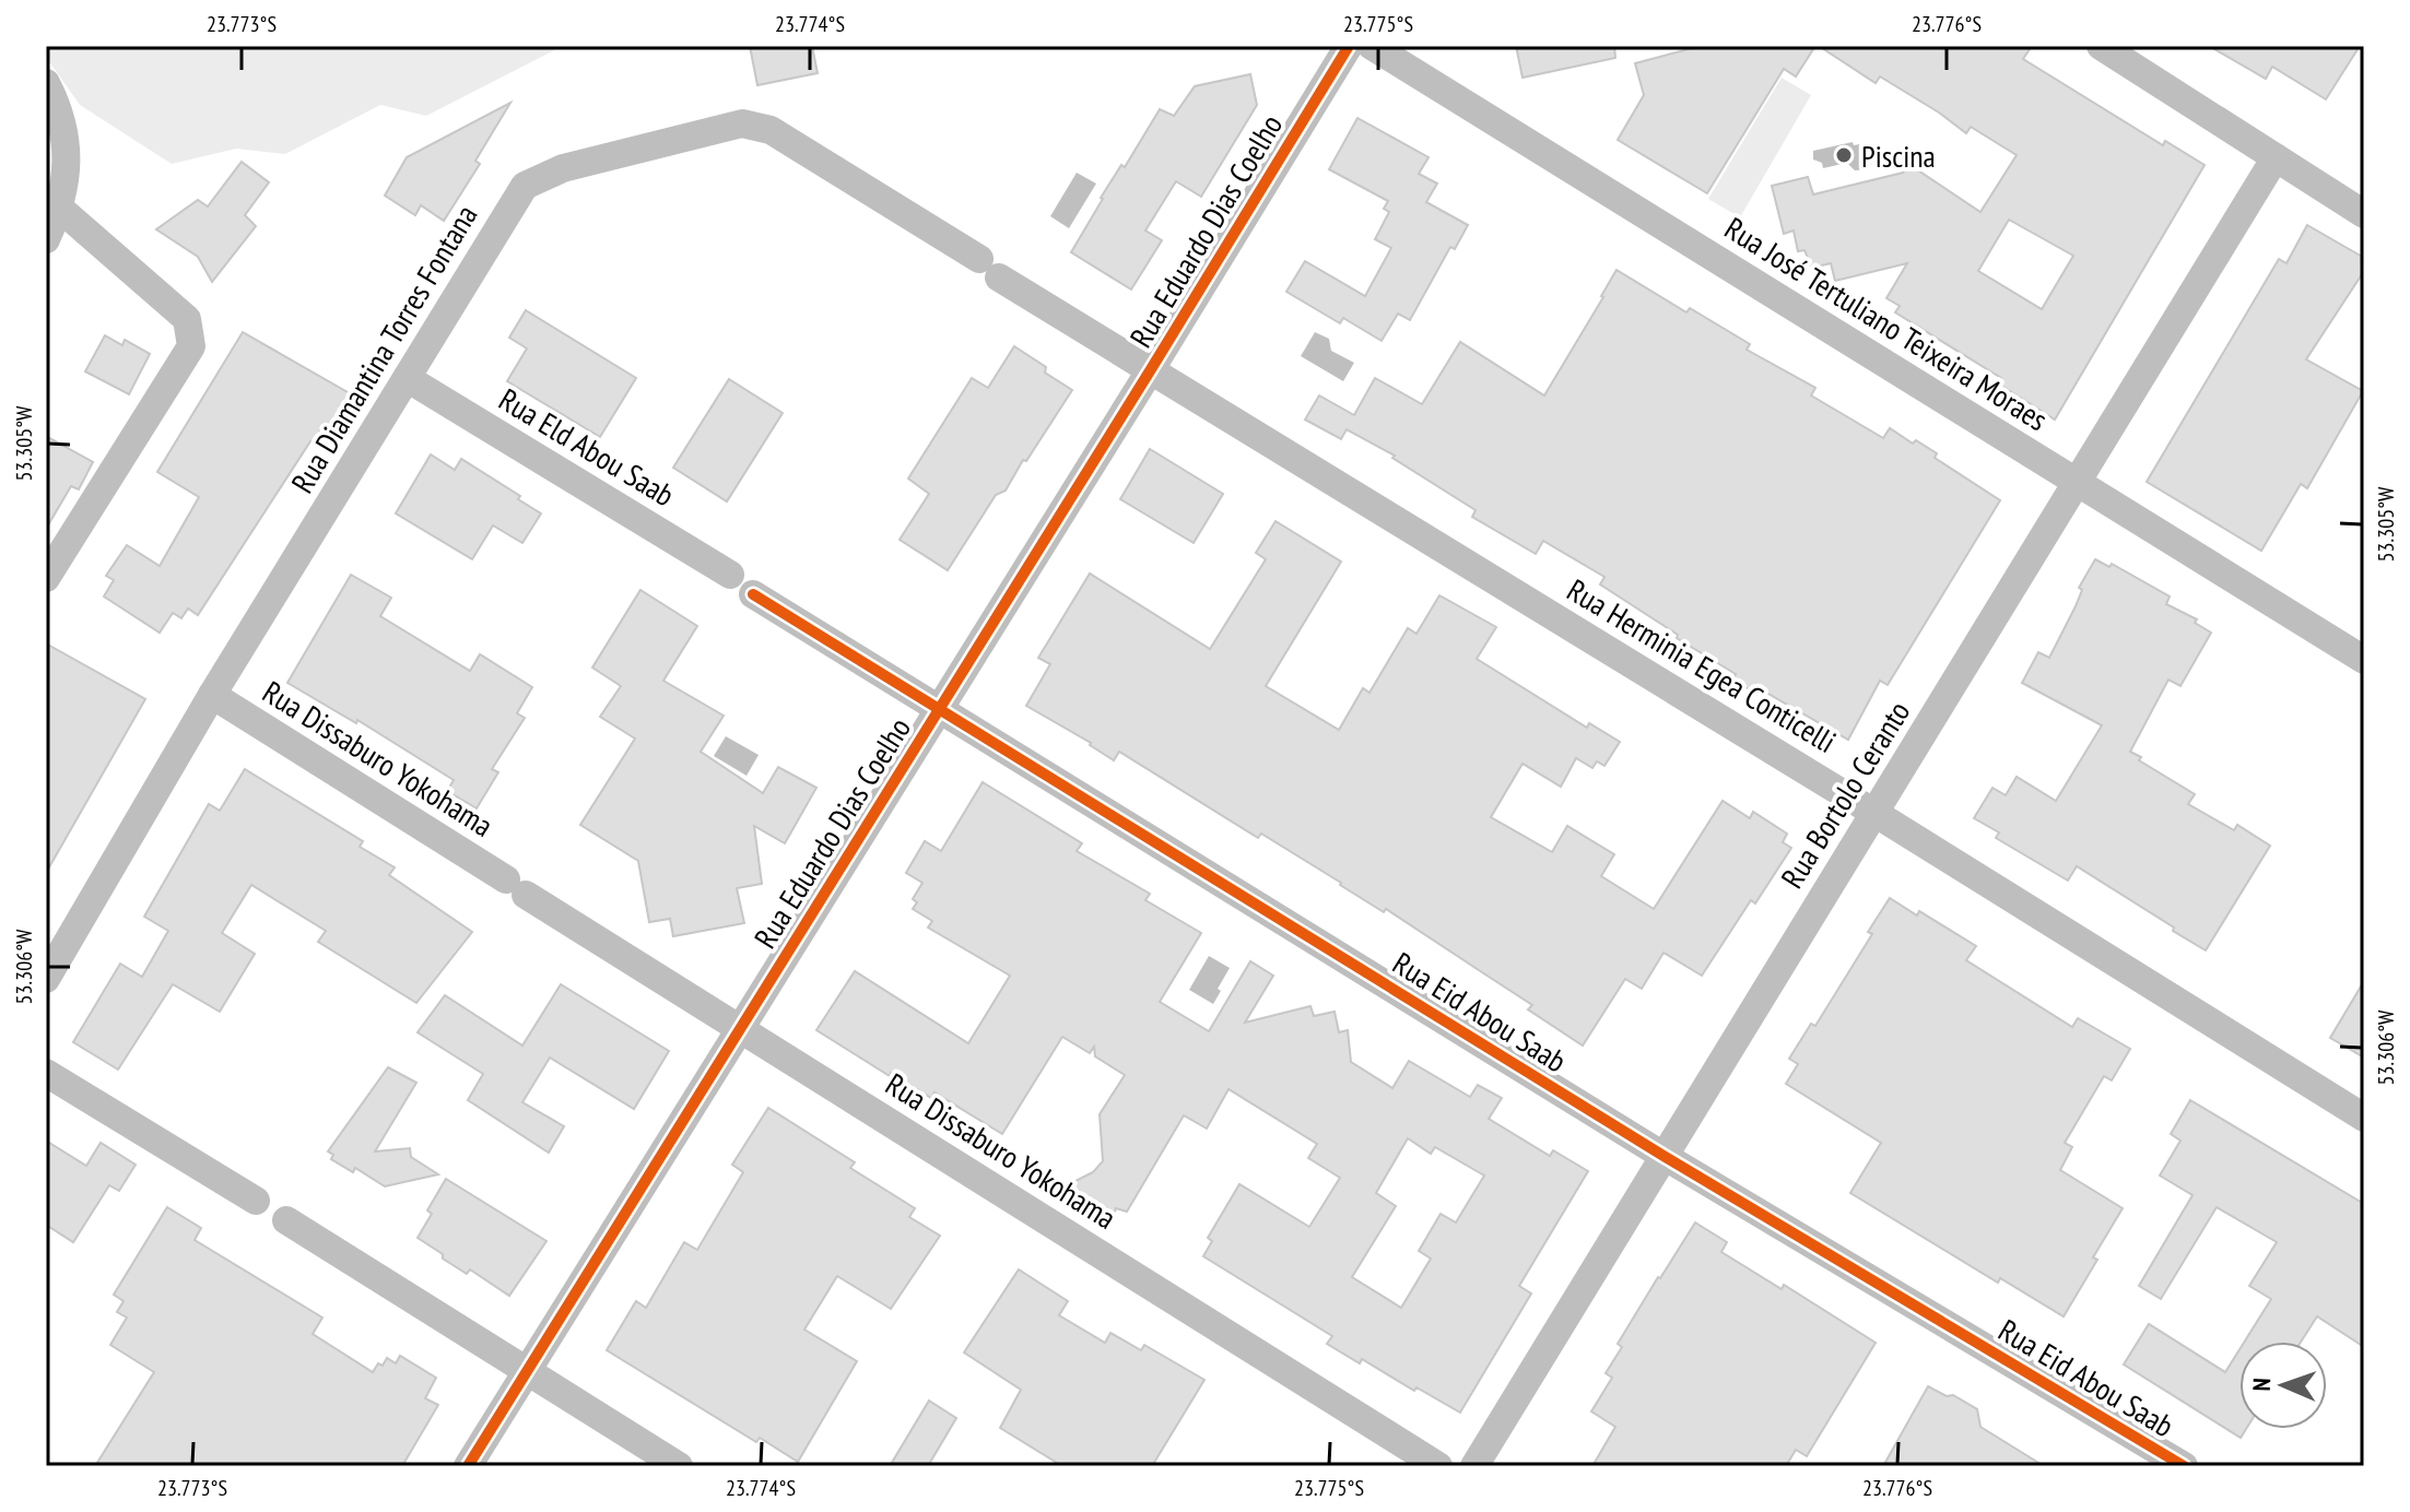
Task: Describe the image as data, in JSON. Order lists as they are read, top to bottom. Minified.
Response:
{"streets":{"street":["Rua Eduardo Dias Coelho","Rua José Tertuliano Teixeira Moraes","Rua Diamantina Torres Fontana","Rua Eld Abou Saab","Rua Herminia Egea Conticelli","Rua Dissaburo Yokohama","Rua Bortolo Ceranto","Rua Eid Abou Saab"]},"crossings":[["Rua Eduardo Dias Coelho","Rua Herminia Egea Conticelli"],["Rua Eduardo Dias Coelho","Rua Dissaburo Yokohama"],["Rua Eduardo Dias Coelho","Rua Eid Abou Saab"],["Rua José Tertuliano Teixeira Moraes","Rua Bortolo Ceranto"],["Rua Diamantina Torres Fontana","Rua Eld Abou Saab"],["Rua Diamantina Torres Fontana","Rua Herminia Egea Conticelli"],["Rua Diamantina Torres Fontana","Rua Dissaburo Yokohama"],["Rua Herminia Egea Conticelli","Rua Bortolo Ceranto"],["Rua Bortolo Ceranto","Rua Eid Abou Saab"]],"places":["Piscina"],"north":"left","coordinates":["23.773°S","23.774°S","23.775°S","23.776°S","53.305°W","53.306°W"]}
